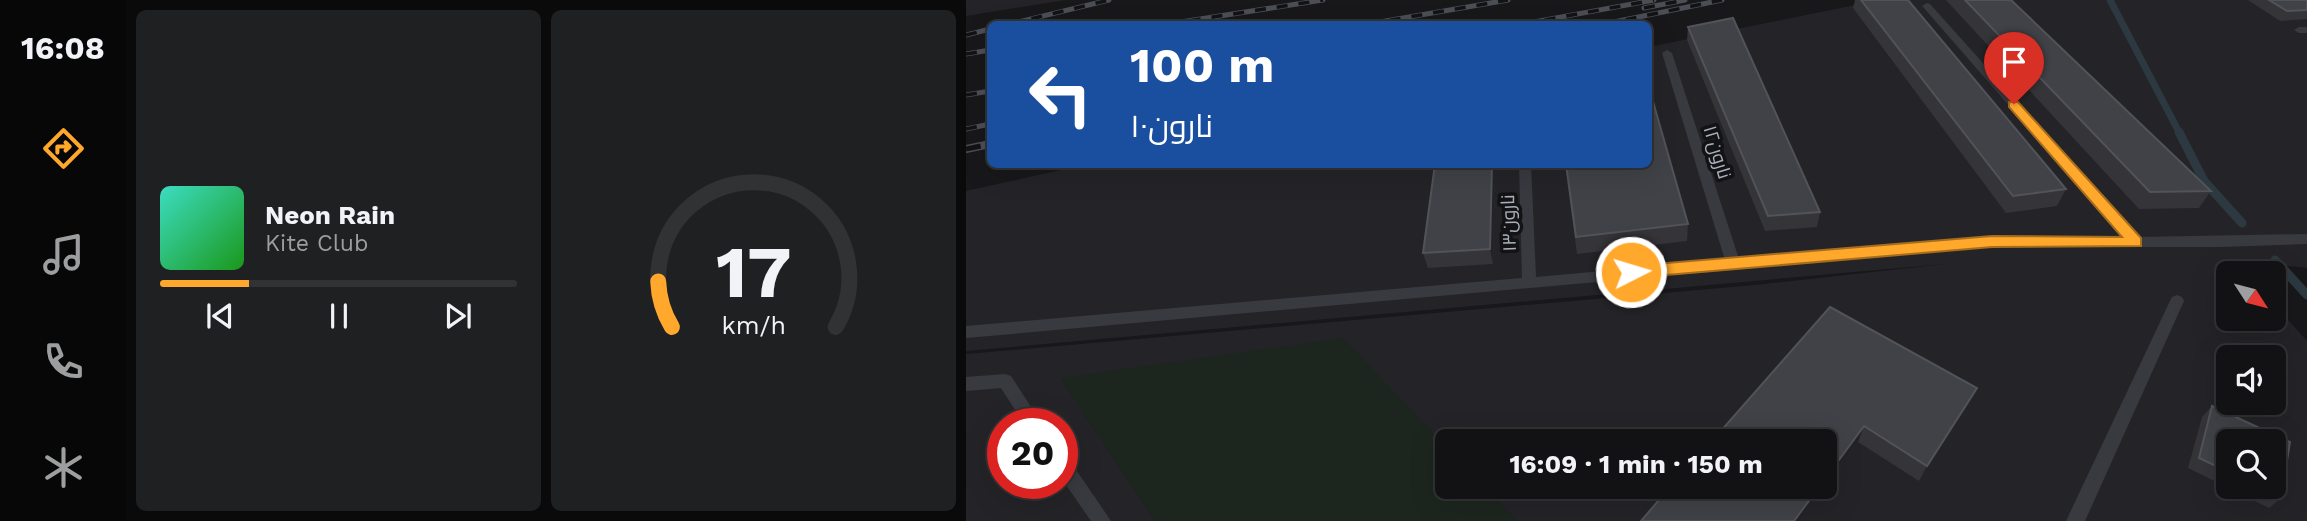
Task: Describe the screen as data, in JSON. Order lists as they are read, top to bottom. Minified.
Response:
{"streets":{"lane":["نارون۱۲","نارون۱۳"]},"north":"bottom right","page":{"tabs":"16:08","turn":["100 m","نارون۱۰"],"song":["Neon Rain","Kite Club"],"limit":"20","trip":"16:09 · 1 min · 150 m","gauge":["17","km/h"]}}
